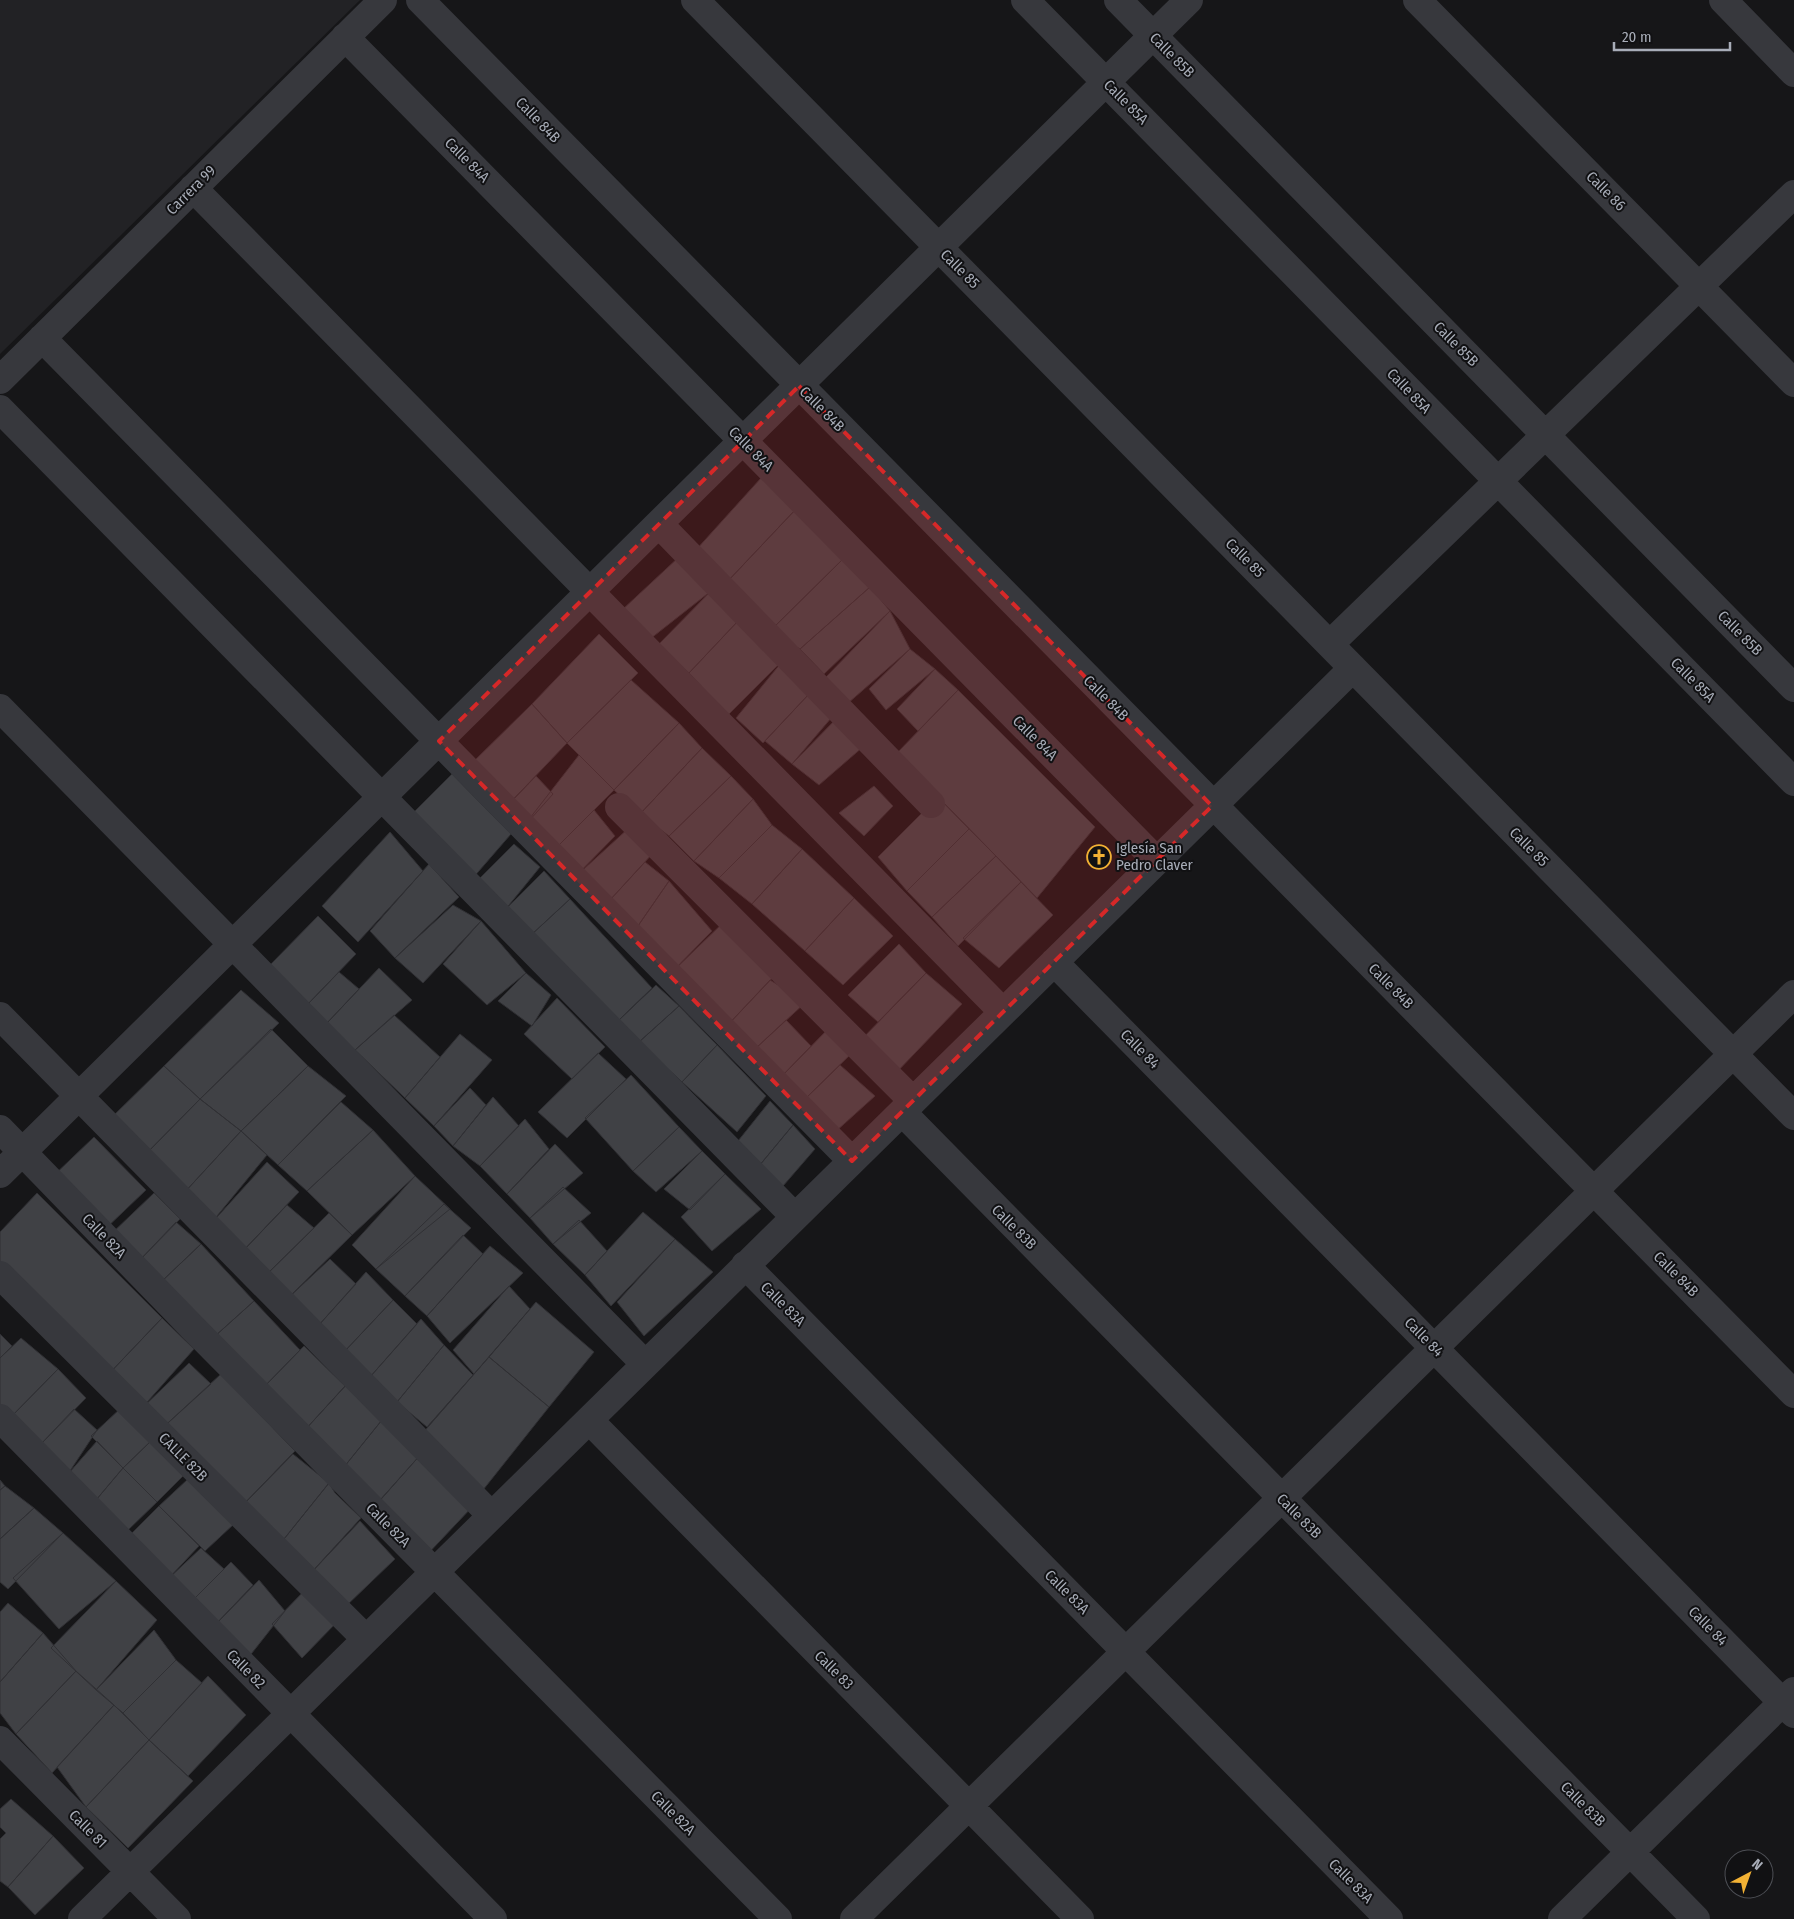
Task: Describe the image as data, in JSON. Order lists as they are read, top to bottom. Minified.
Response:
{"streets":{"street":["Calle 85B","Calle 85A","Calle 84B","Calle 84A","Carrera 99","Calle 86","Calle 85","Calle 84","Calle 83B","Calle 82A","Calle 83A","CALLE 82B","Calle 82","Calle 83","Calle 81"]},"crossings":[["Calle 84A","Carrera 99"]],"places":{"church":["Iglesía San Pedro Claver"]},"scale_bar":"20 m","north":"top right"}
